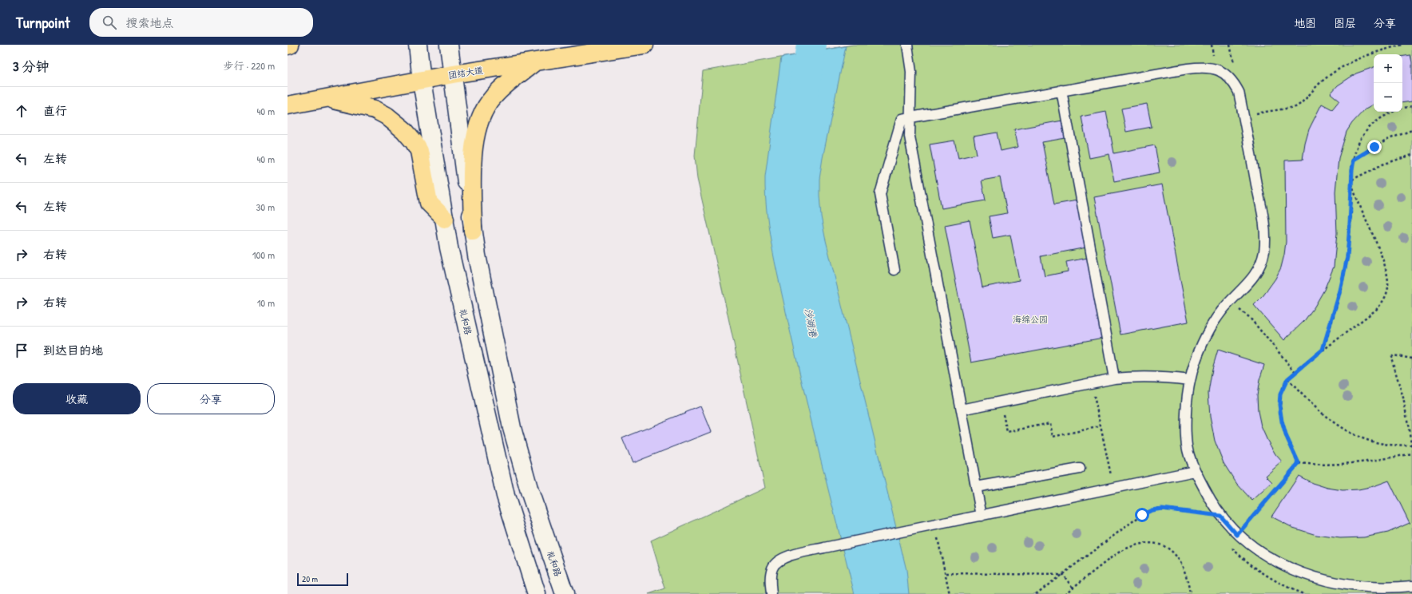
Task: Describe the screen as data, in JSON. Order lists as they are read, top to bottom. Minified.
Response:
{"streets":{"main road":["团结大道"],"street":["礼和路"]},"crossings":[["团结大道","礼和路"]],"water":["沙湖港"],"parks":["海绵公园"],"scale_bar":"20 m","page":{"header":"Turnpoint","search":"搜索地点","nav":["地图","图层","分享"],"heading":["3 分钟","步行 · 220 m"],"map_buttons":["+","−"],"list":[["直行","40 m"],["左转","40 m"],["左转","30 m"],["右转","100 m"],["右转","10 m"],"到达目的地"],"buttons":["收藏","分享"],"scale":"20 m"}}
